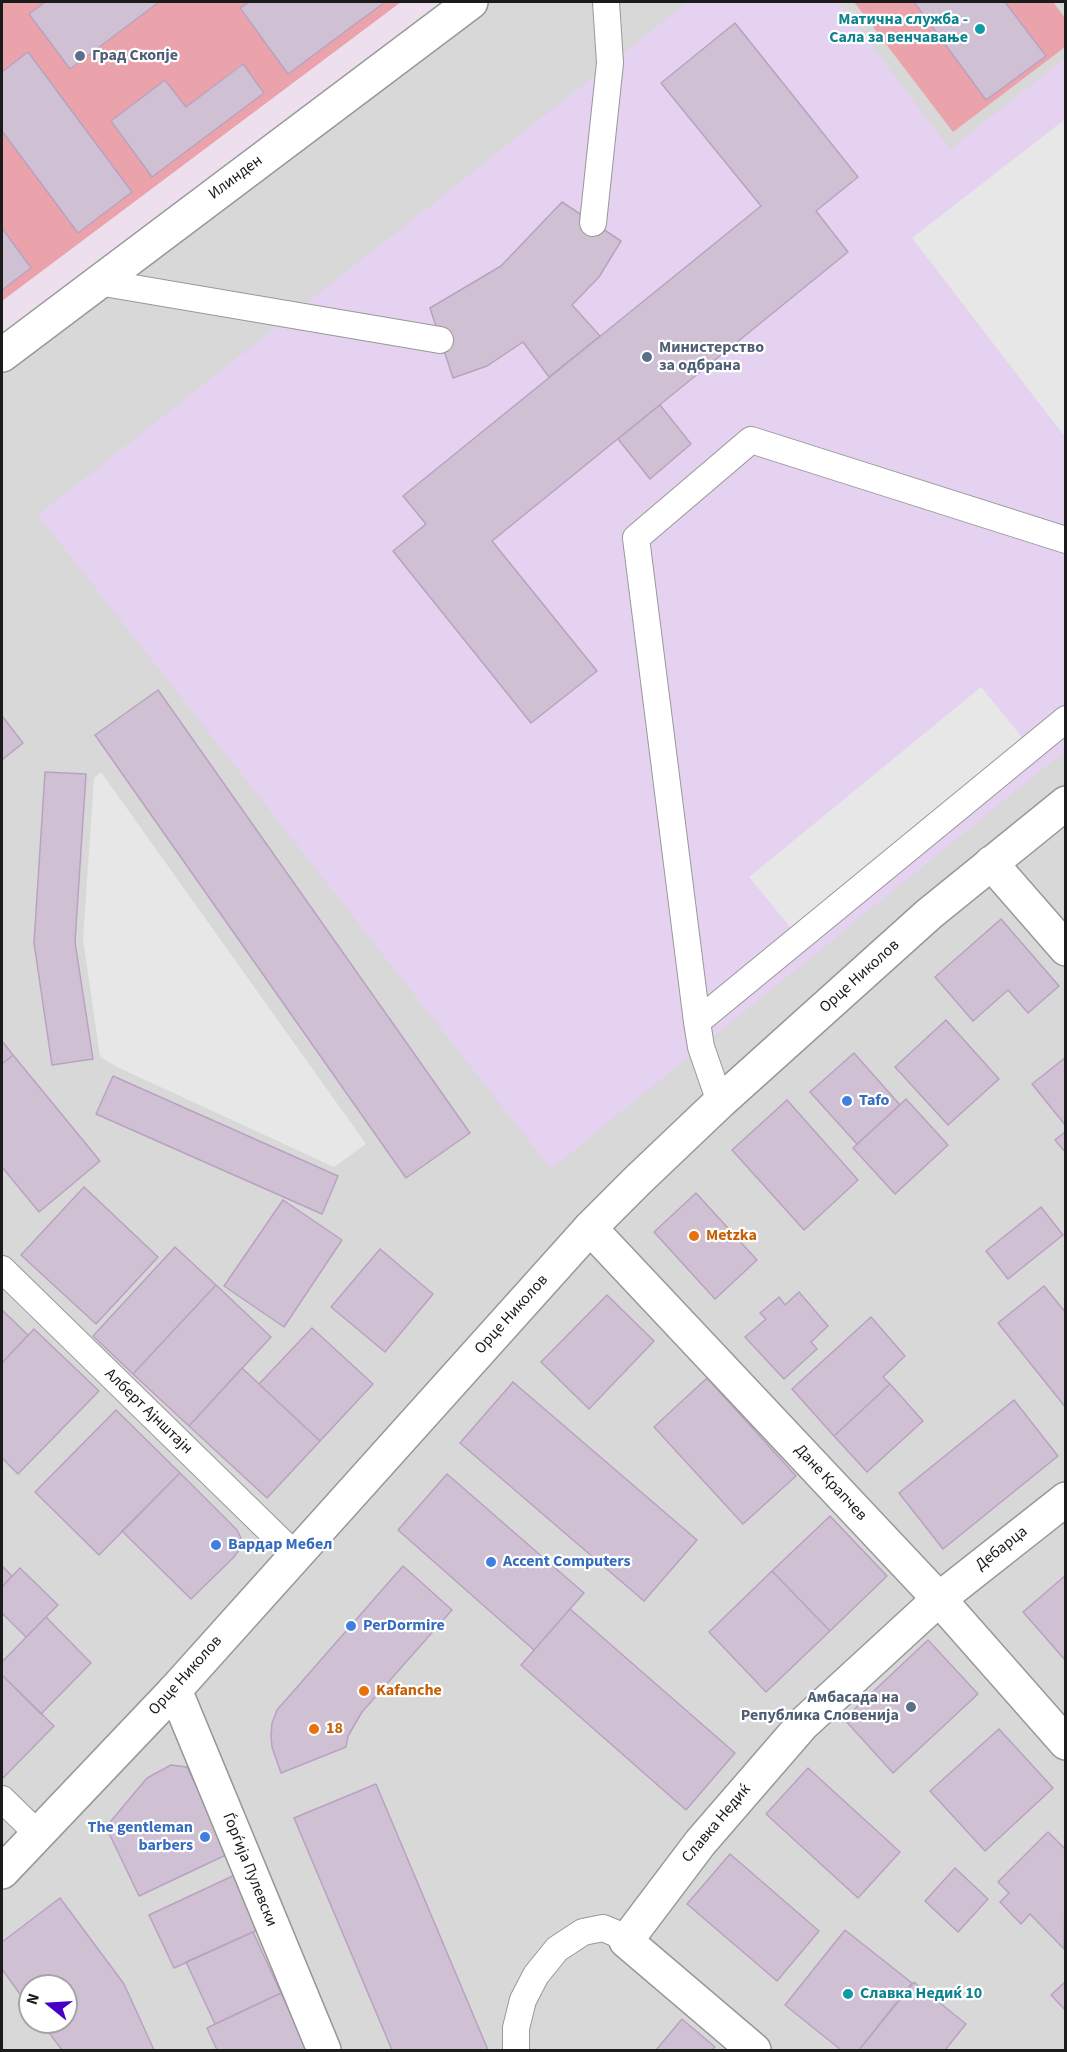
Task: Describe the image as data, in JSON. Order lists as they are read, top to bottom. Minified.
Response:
{"streets":{"street":["Илинден","Орце Николов","Дане Крапчев","Дебарца","Славка Недиќ","Ѓорѓиja Пулевски"],"lane":["Алберт Ајнштајн"]},"crossings":[["Орце Николов","Алберт Ајнштајн"],["Орце Николов","Дане Крапчев"],["Орце Николов","Ѓорѓиja Пулевски"],["Дане Крапчев","Дебарца"],["Дане Крапчев","Славка Недиќ"],["Дебарца","Славка Недиќ"]],"places":["Матична служба - Сала за венчавање","Град Скопје","Министерство за одбрана","Tafo","Metzka","Вардар Мебел","Accent Computers","PerDormire","Kafanche","Амбасада на Република Словенија","18","The gentleman barbers","Славка Недиќ 10"],"north":"left"}
